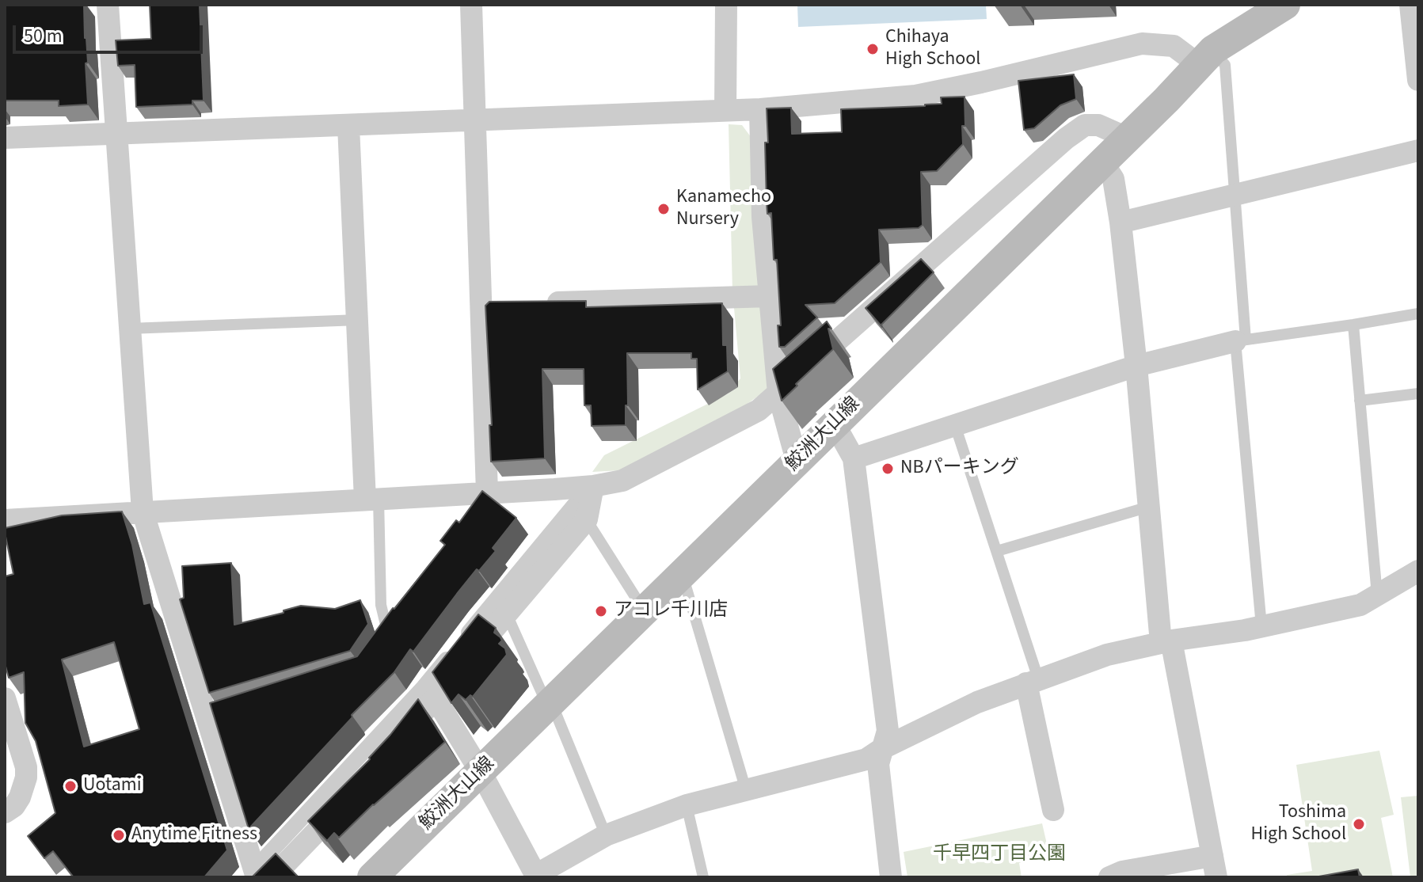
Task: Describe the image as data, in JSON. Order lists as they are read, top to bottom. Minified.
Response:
{"streets":{"main road":["鮫洲大山線"]},"parks":["千早四丁目公園"],"places":["Chihaya High School","Kanamecho Nursery","NBパーキング","アコレ千川店","Uotami","Toshima High School","Anytime Fitness"],"scale_bar":"50 m"}
